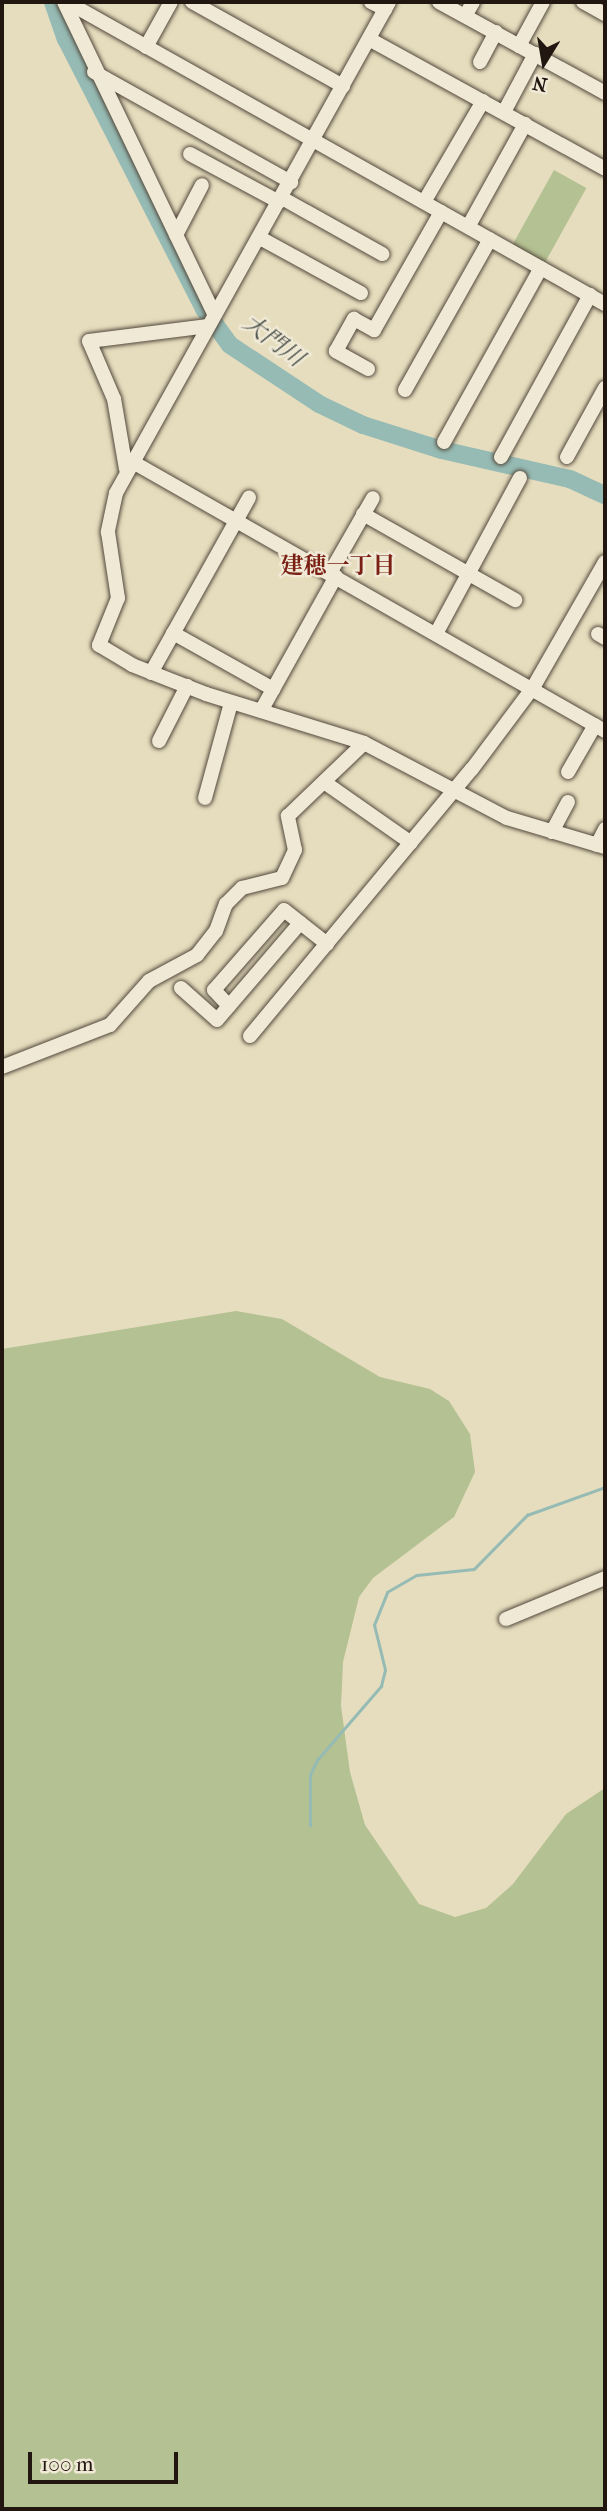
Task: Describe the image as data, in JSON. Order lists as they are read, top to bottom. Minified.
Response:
{"districts":["建穂一丁目"],"water":["大門川"],"scale_bar":"100 m","north":"bottom"}
